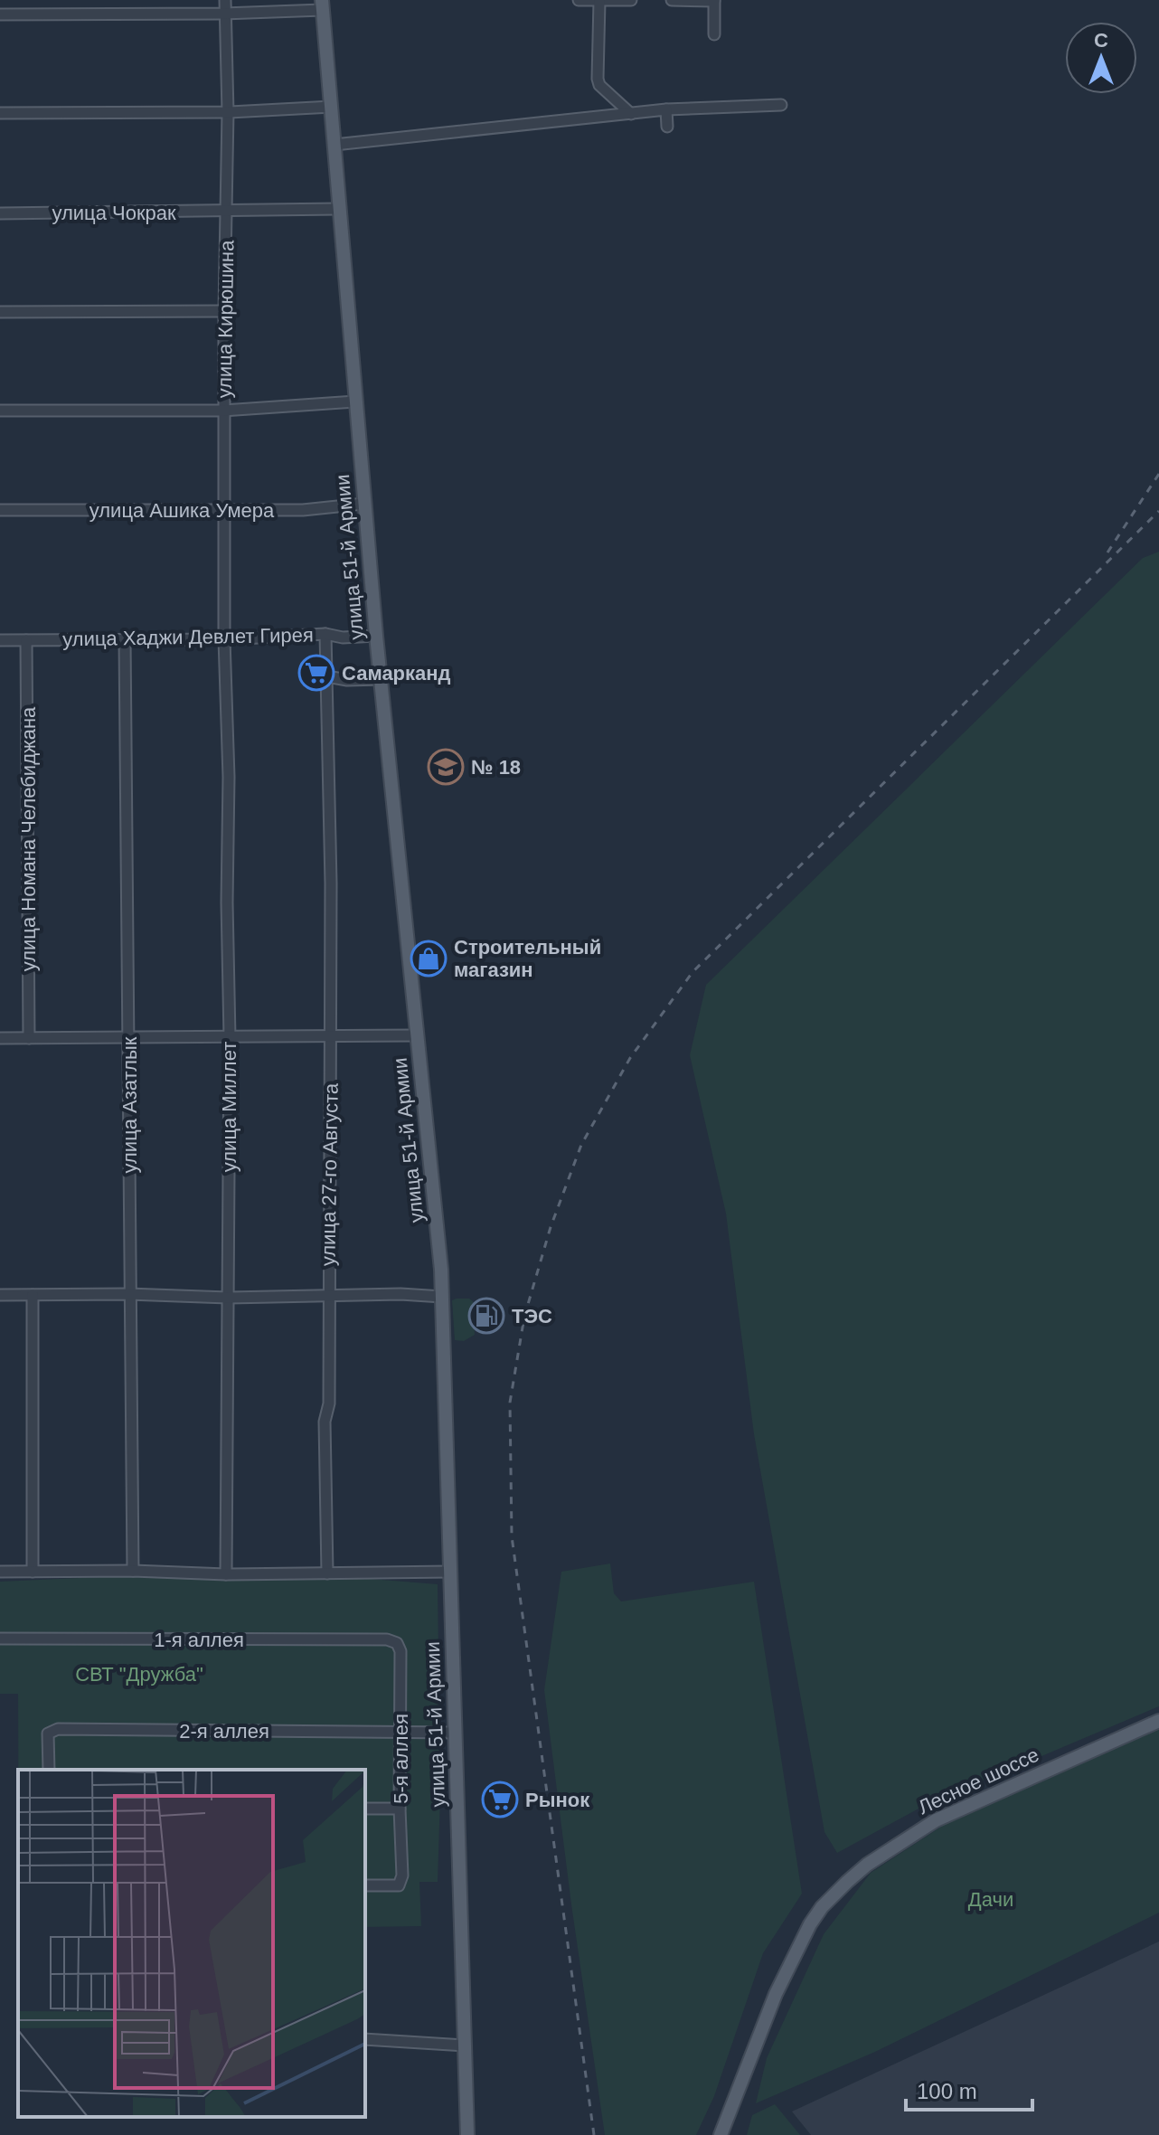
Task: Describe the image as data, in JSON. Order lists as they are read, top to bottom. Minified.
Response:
{"streets":{"main road":["улица 51-й Армии","Лесное шоссе"],"street":["улица Чокрак","улица Кирюшина","улица Ашика Умера","улица Хаджи Девлет Гирея","улица Номана Челебиджана","улица Азатлык","улица Миллет","улица 27-го Августа","1-я аллея","2-я аллея","5-я аллея"]},"crossings":[["улица Чокрак","улица Кирюшина"],["улица Чокрак","улица 51-й Армии"],["улица Кирюшина","улица Ашика Умера"],["улица Кирюшина","улица Хаджи Девлет Гирея"],["улица Кирюшина","улица Миллет"],["улица Ашика Умера","улица 51-й Армии"],["улица 51-й Армии","улица Хаджи Девлет Гирея"],["улица 51-й Армии","2-я аллея"],["улица Хаджи Девлет Гирея","улица Номана Челебиджана"],["улица Хаджи Девлет Гирея","улица Азатлык"],["улица Хаджи Девлет Гирея","улица Миллет"],["улица Хаджи Девлет Гирея","улица 27-го Августа"],["1-я аллея","5-я аллея"],["2-я аллея","5-я аллея"]],"parks":["СВТ \"Дружба\"","Дачи"],"places":{"supermarket":["Самарканд","Рынок"],"school or university":["№ 18"],"shop":["Строительный магазин"],"fuel station":["ТЭС"]},"scale_bar":"100 m","north":"top"}
